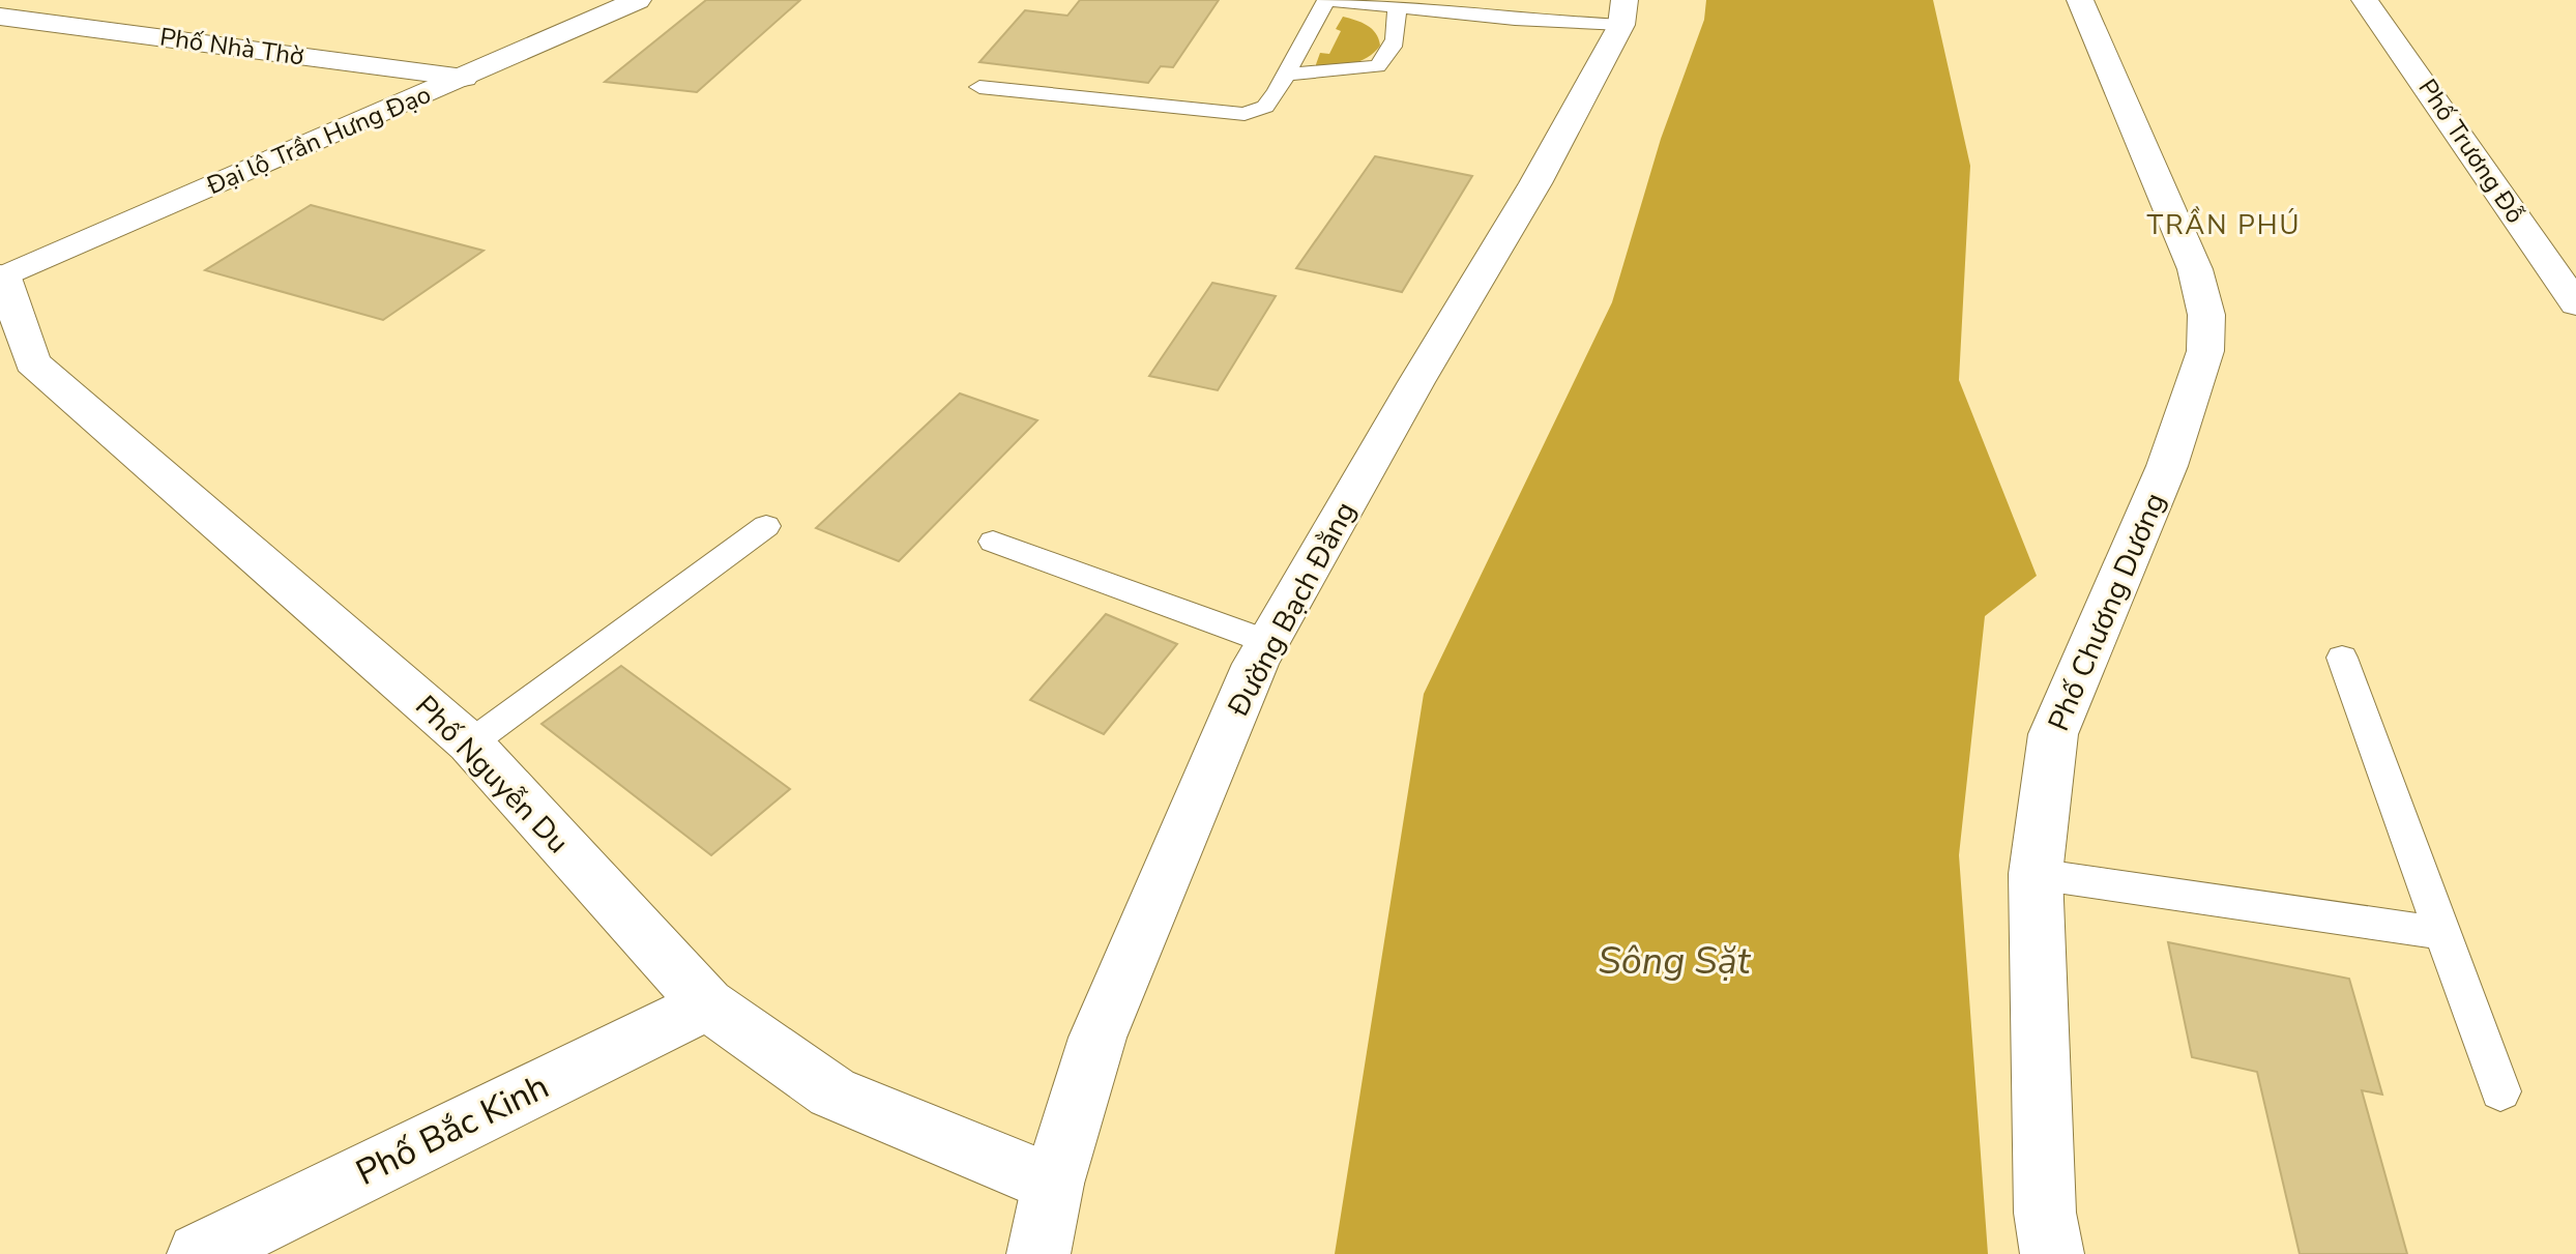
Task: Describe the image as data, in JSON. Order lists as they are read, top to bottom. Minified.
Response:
{"streets":{"street":["Phố Nhà Thờ","Đại lộ Trần Hưng Đạo","Phố Trương Đỗ","Đường Bạch Đằng","Phố Chương Dương","Phố Nguyễn Du","Phố Bắc Kinh"]},"crossings":[["Phố Nhà Thờ","Đại lộ Trần Hưng Đạo"],["Đại lộ Trần Hưng Đạo","Phố Nguyễn Du"],["Đường Bạch Đằng","Phố Nguyễn Du"],["Phố Nguyễn Du","Phố Bắc Kinh"]],"districts":["TRẦN PHÚ"],"water":["Sông Sặt"]}
